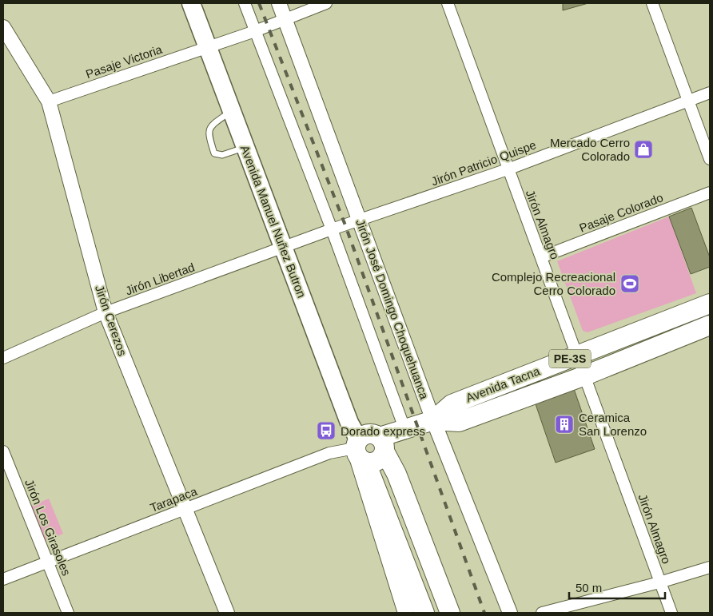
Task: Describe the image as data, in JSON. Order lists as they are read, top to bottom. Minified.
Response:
{"streets":{"highway":["PE-3S","Avenida Tacna"],"main road":["Avenida Manuel Nuñez Butron"],"street":["Pasaje Victoria","Jirón Patricio Quispe","Pasaje Colorado","Jirón Almagro","Jirón Libertad","Jirón José Domingo Choquehuanca","Jirón Cerezos","Tarapaca","Jirón Los Girasoles"]},"crossings":[["Pasaje Victoria","Avenida Manuel Nuñez Butron"],["Pasaje Victoria","Jirón José Domingo Choquehuanca"],["Pasaje Victoria","Jirón Cerezos"],["Jirón Patricio Quispe","Jirón Almagro"],["Jirón Patricio Quispe","Jirón Libertad"],["Jirón Patricio Quispe","Jirón José Domingo Choquehuanca"],["Pasaje Colorado","Jirón Almagro"],["Avenida Manuel Nuñez Butron","Jirón Libertad"],["Avenida Manuel Nuñez Butron","Tarapaca"],["Jirón Almagro","Avenida Tacna"],["Jirón Libertad","Jirón Cerezos"],["Jirón José Domingo Choquehuanca","Avenida Tacna"],["Jirón Cerezos","Tarapaca"],["Tarapaca","Jirón Los Girasoles"]],"places":{"shop":["Mercado Cerro Colorado"],"sports":["Complejo Recreacional Cerro Colorado"],"building":["Ceramica San Lorenzo"],"bus stop":["Dorado express"]},"scale_bar":"50 m"}
